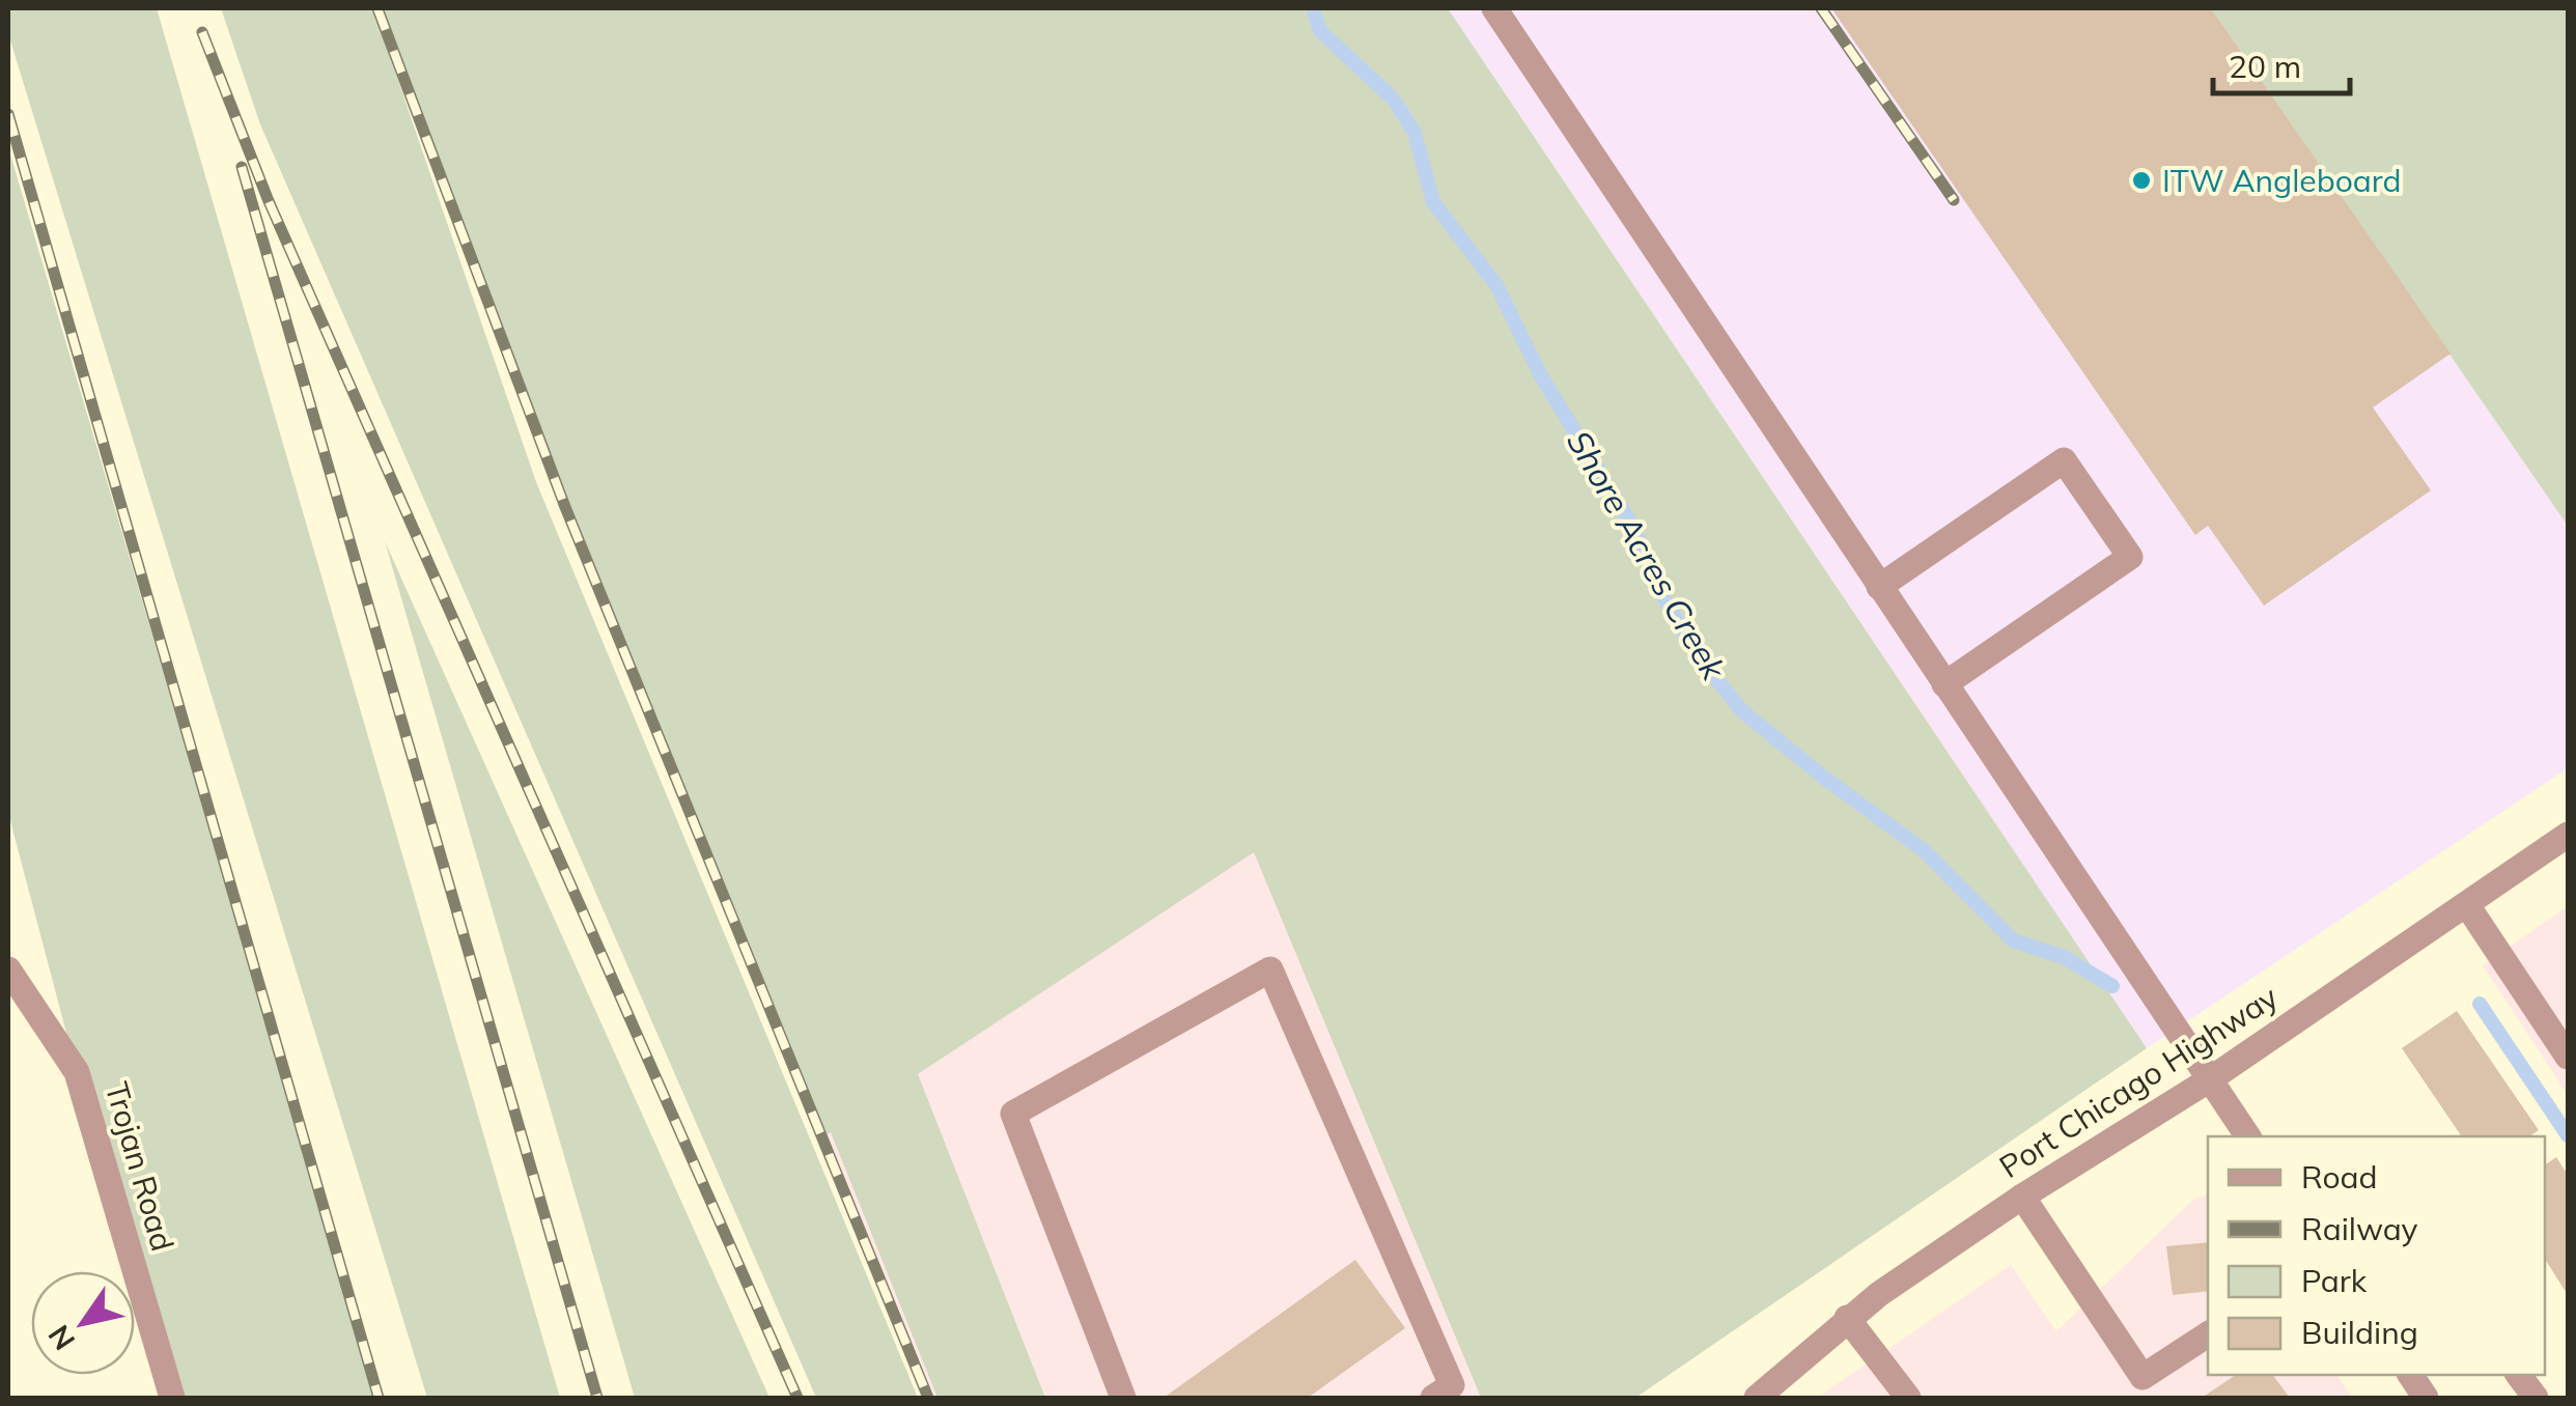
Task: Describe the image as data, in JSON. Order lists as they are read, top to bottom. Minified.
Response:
{"streets":{"street":["Port Chicago Highway","Trojan Road"]},"water":["Shore Acres Creek"],"places":["ITW Angleboard"],"legend":["Road","Railway","Park","Building"],"scale_bar":"20 m","north":"bottom left"}
